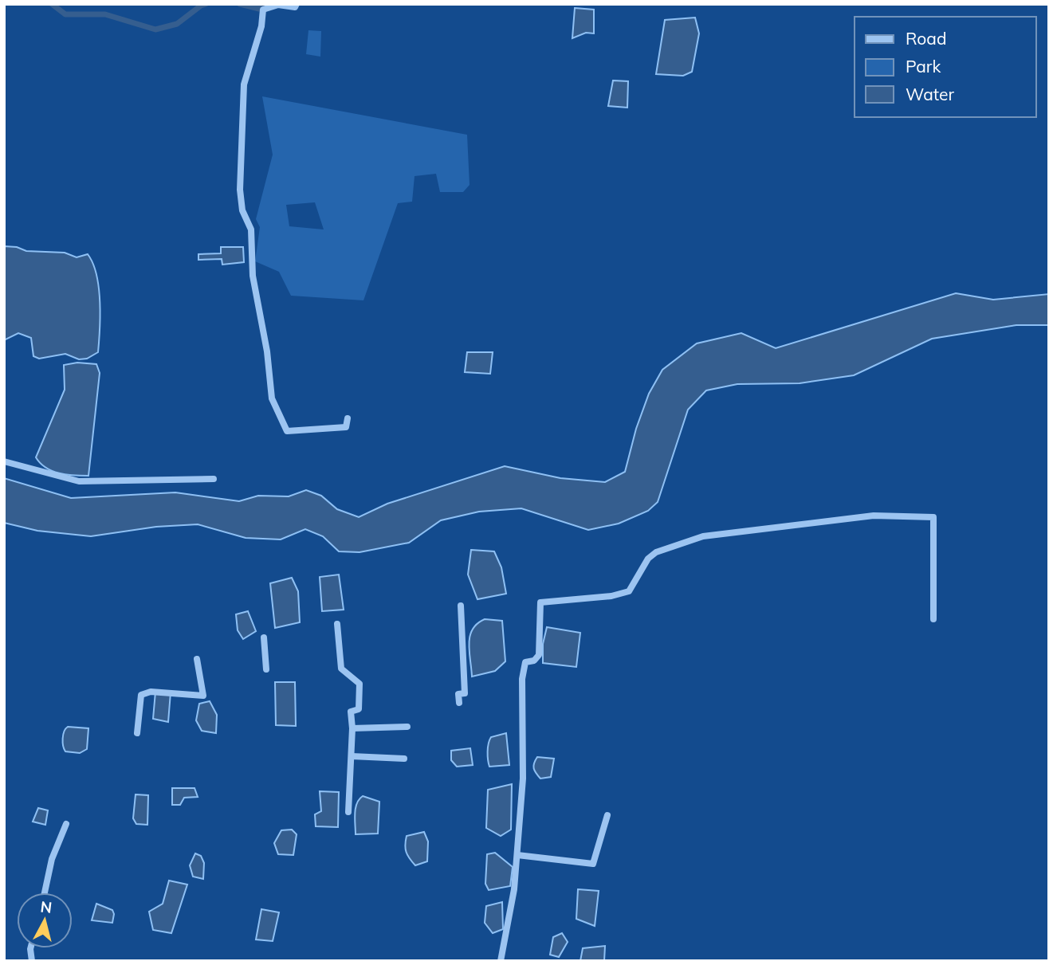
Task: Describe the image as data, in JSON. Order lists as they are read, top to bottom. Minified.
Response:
{"legend":["Road","Park","Water"],"north":"top"}
